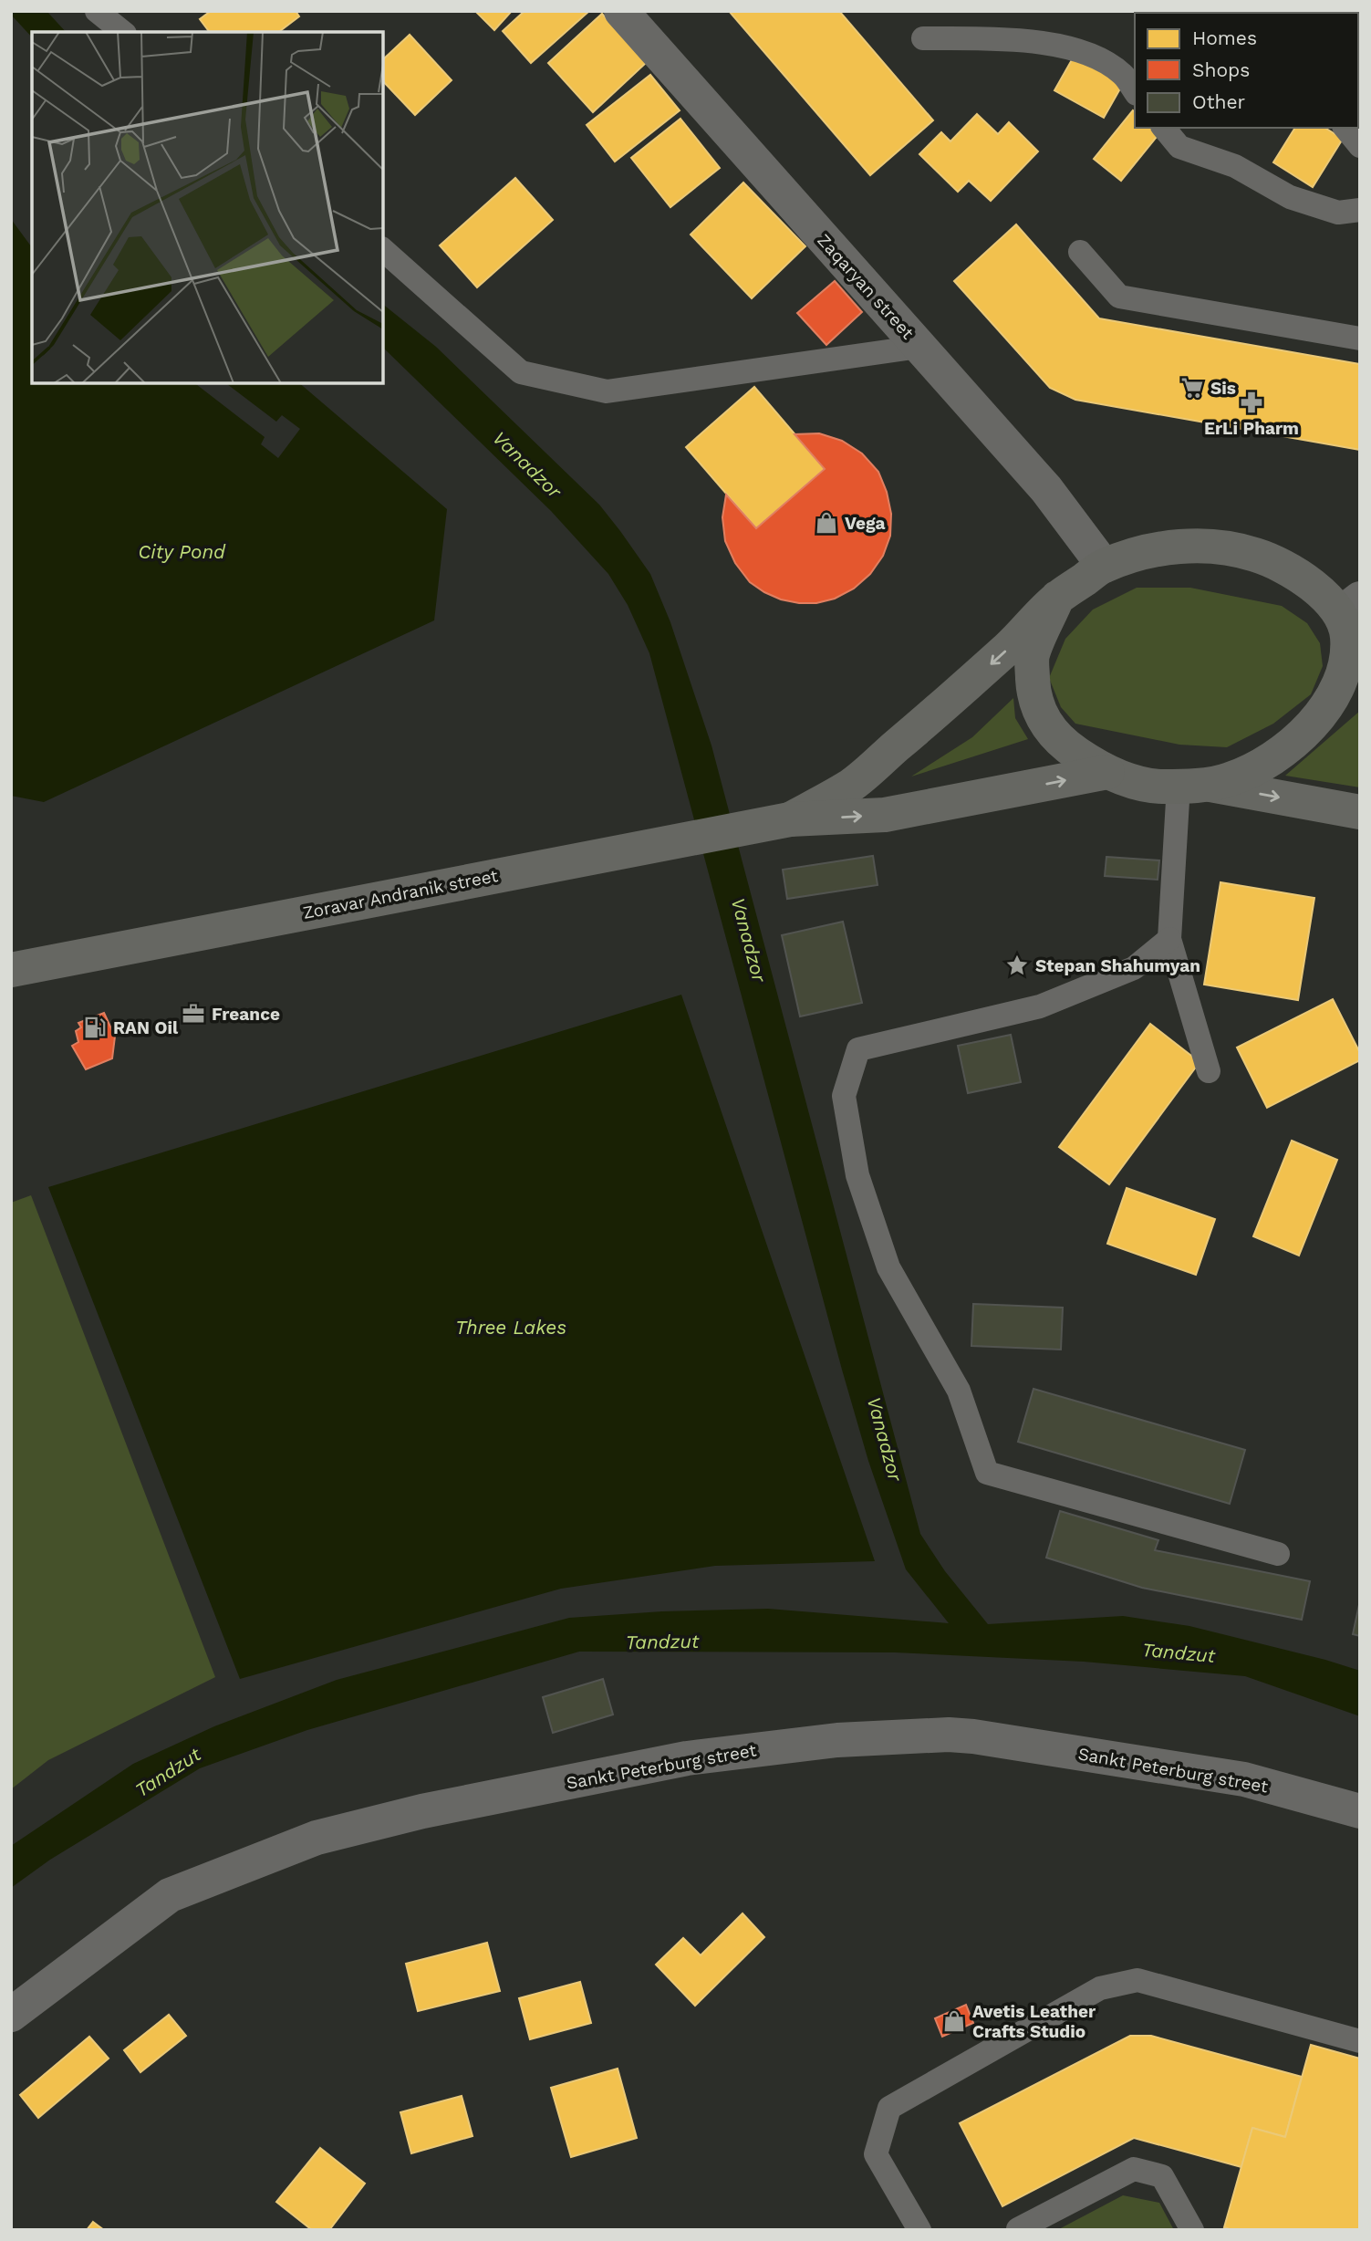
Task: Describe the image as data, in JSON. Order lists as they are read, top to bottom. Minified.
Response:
{"streets":{"highway":["Zoravar Andranik street"],"street":["Zaqaryan street","Sankt Peterburg street"]},"water":["Vanadzor","City Pond","Three Lakes","Tandzut"],"places":{"supermarket":["Sis"],"pharmacy":["ErLi Pharm"],"shop":["Vega","Avetis Leather Crafts Studio"],"place":["Stepan Shahumyan"],"office":["Freance"],"fuel station":["RAN Oil"]},"legend":["Homes","Shops","Other"]}
